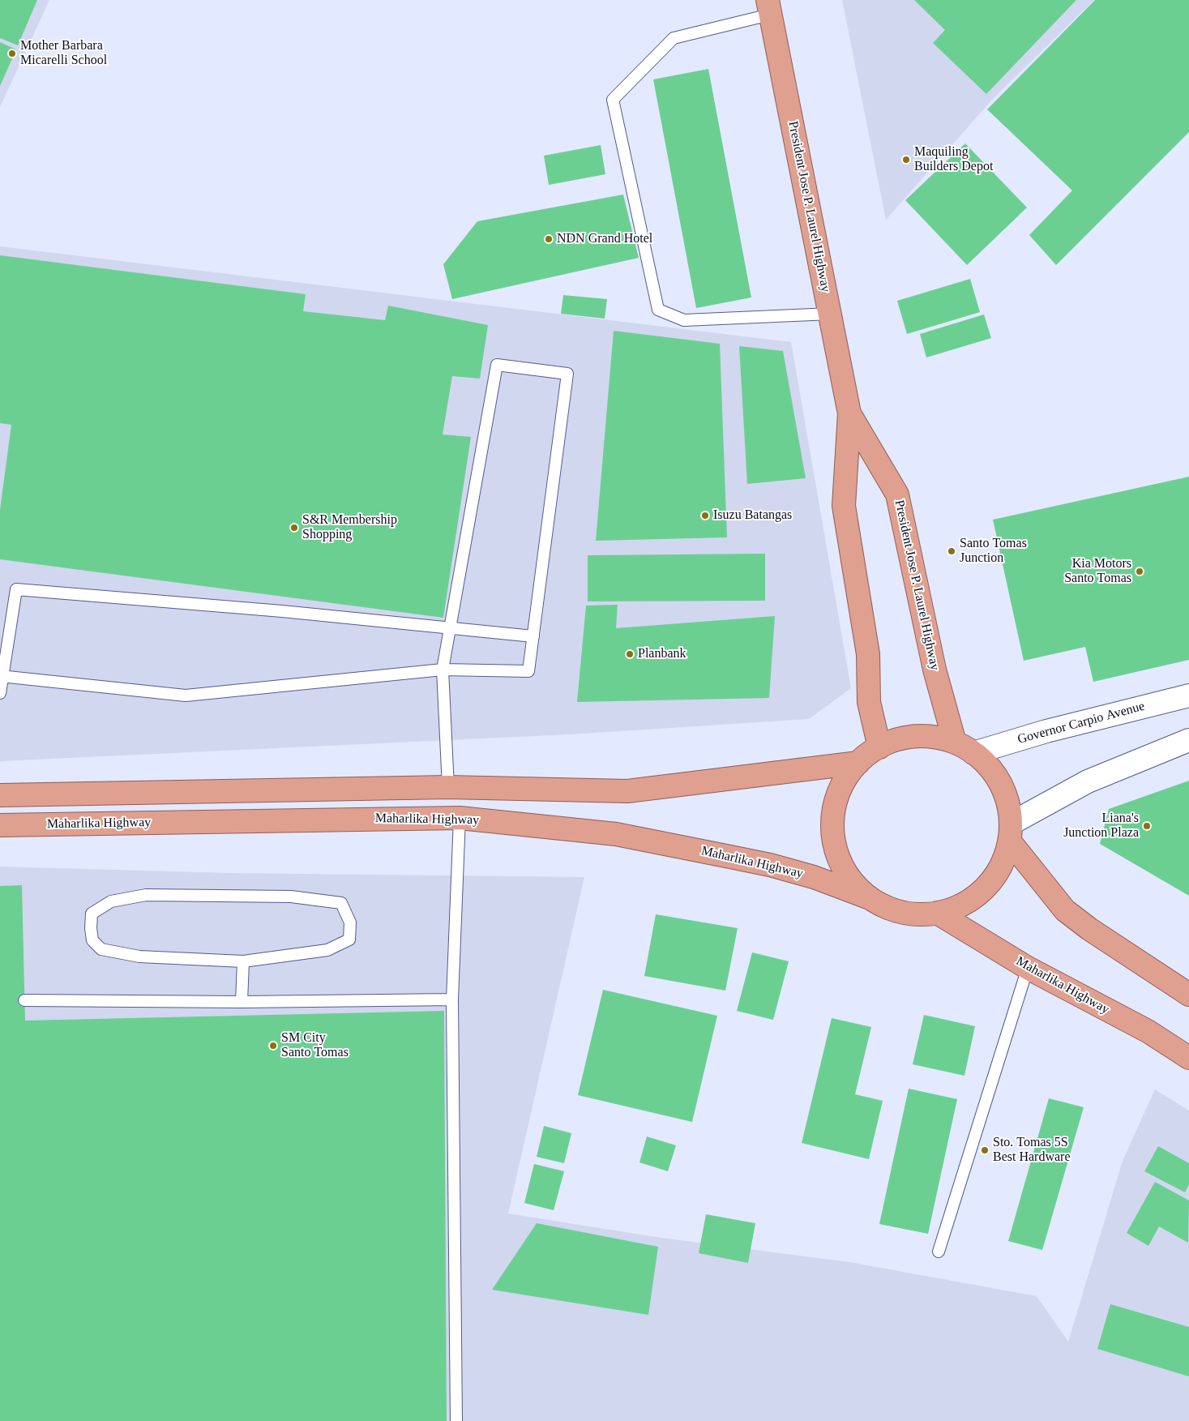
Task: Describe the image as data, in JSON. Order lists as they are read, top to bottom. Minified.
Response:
{"streets":{"highway":["President Jose P. Laurel Highway","Maharlika Highway"],"main road":["Governor Carpio Avenue"]},"crossings":[["President Jose P. Laurel Highway","Governor Carpio Avenue"]],"places":["Mother Barbara Micarelli School","Maquiling Builders Depot","NDN Grand Hotel","Isuzu Batangas","S&R Membership Shopping","Santo Tomas Junction","Kia Motors Santo Tomas","Planbank","Liana's Junction Plaza","SM City Santo Tomas","Sto. Tomas 5S Best Hardware"]}
